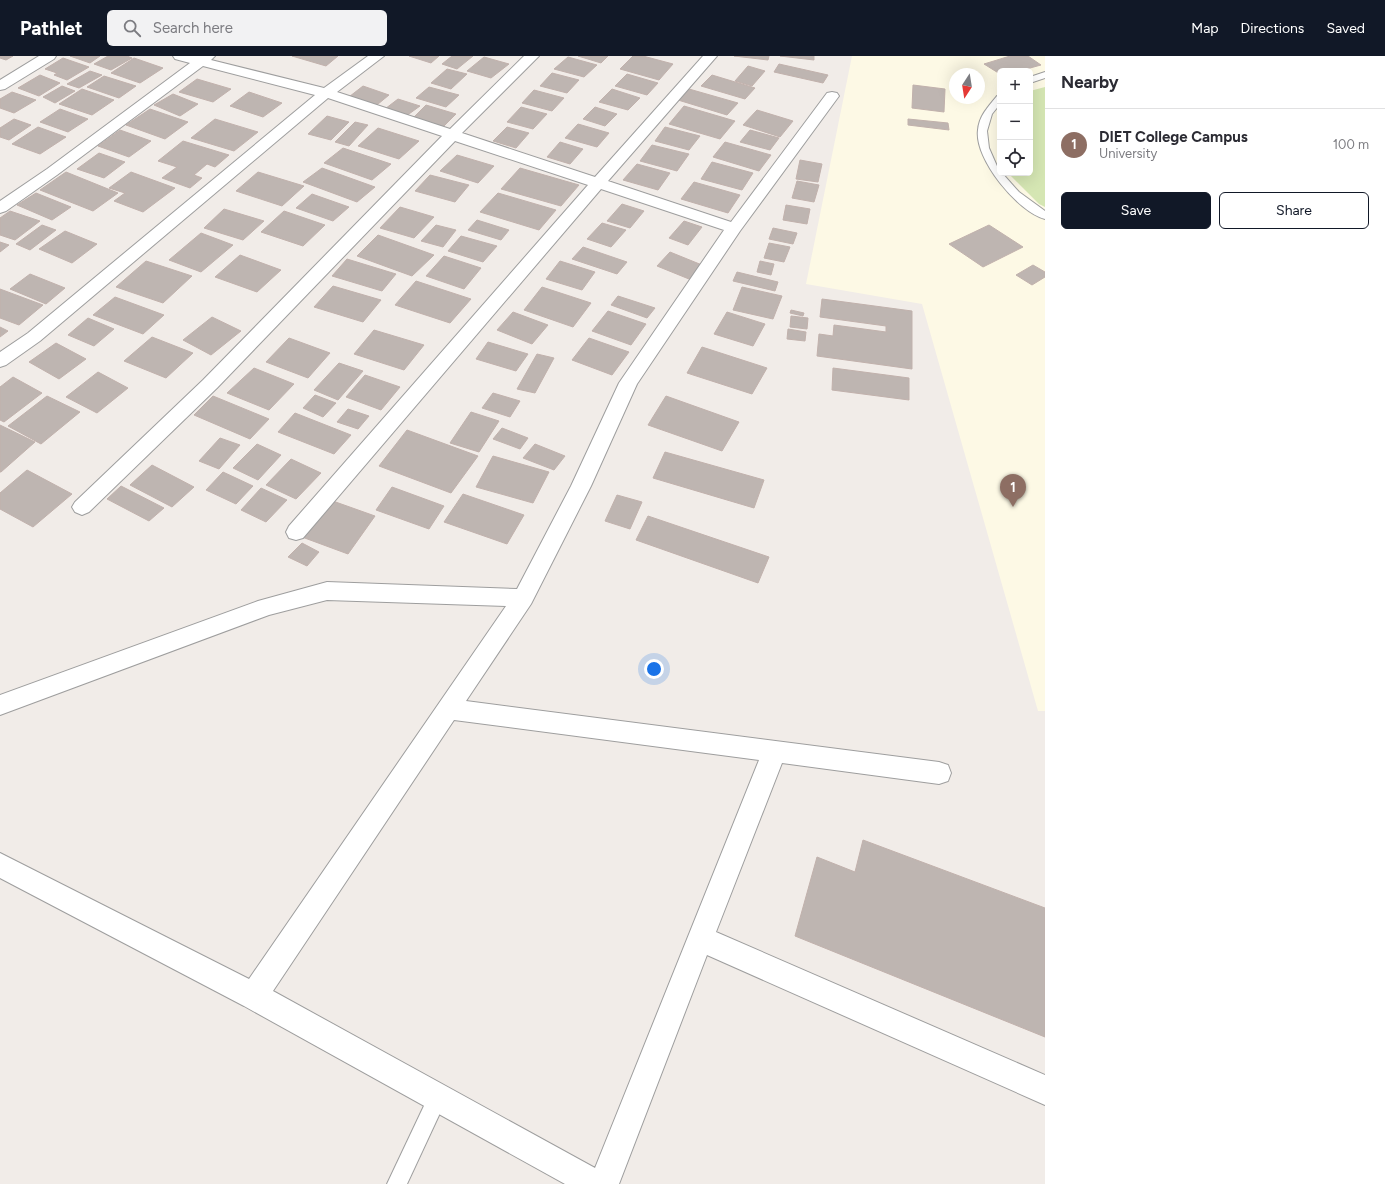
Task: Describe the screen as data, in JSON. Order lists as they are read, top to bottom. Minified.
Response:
{"north":"bottom","page":{"header":"Pathlet","search":"Search here","nav":["Map","Directions","Saved"],"heading":"Nearby","map_buttons":["+","−"],"list":[{"mark":"1","name":"DIET College Campus","note":"University","value":"100 m"}],"buttons":["Save","Share"],"pins":"1"}}
